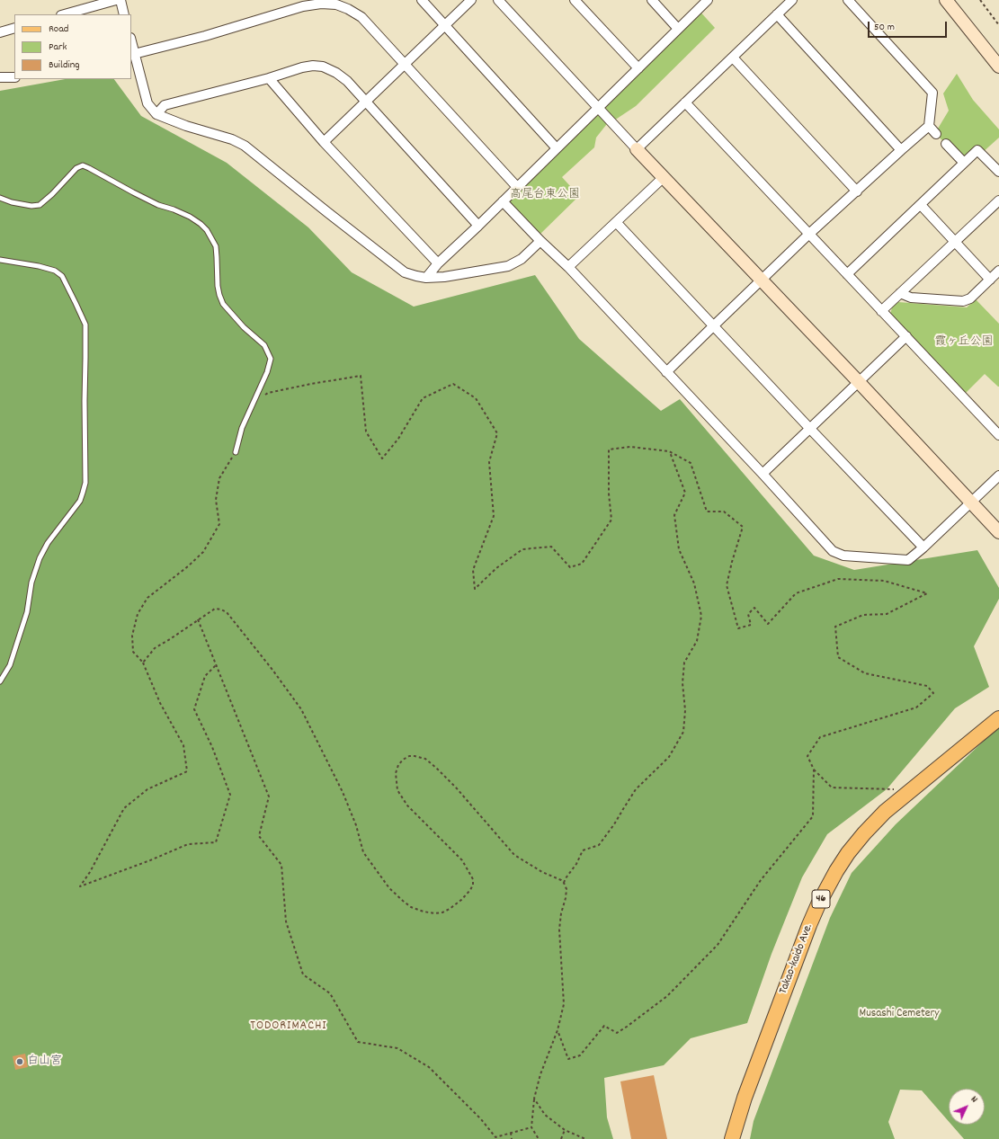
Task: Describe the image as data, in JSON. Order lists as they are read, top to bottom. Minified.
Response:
{"streets":{"main road":["46","Takao-kaido Ave."]},"districts":["TODORIMACHI"],"parks":["高尾台東公園","霞ヶ丘公園","Musashi Cemetery"],"places":["白山宮"],"legend":["Road","Park","Building"],"scale_bar":"50 m","north":"top right"}
